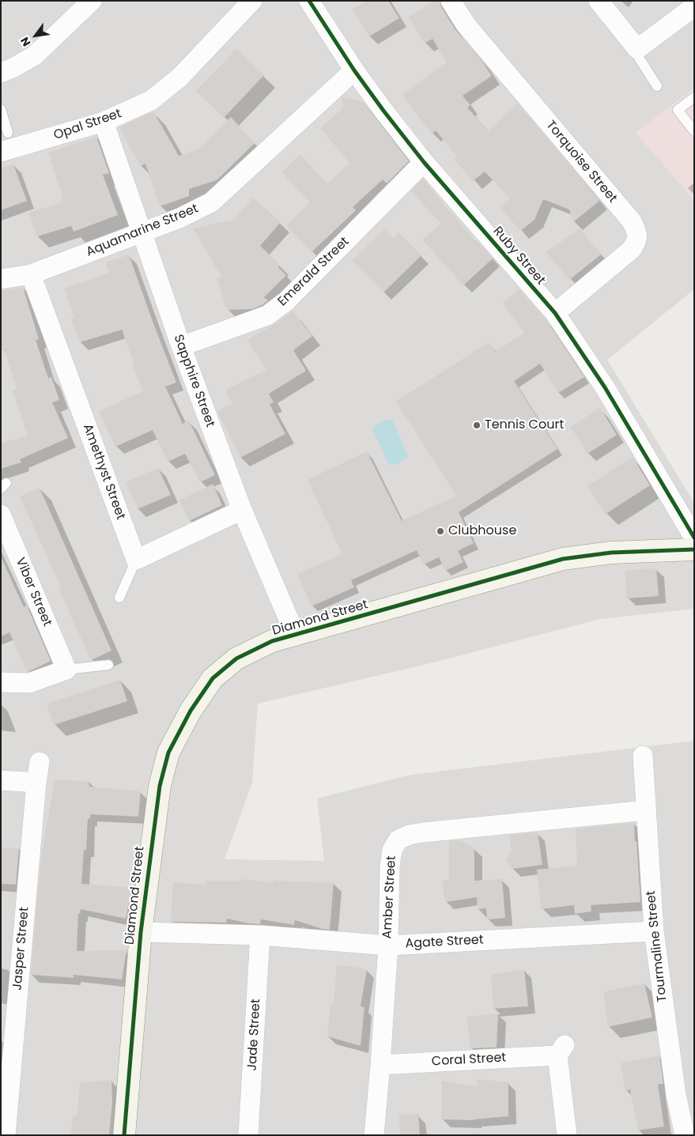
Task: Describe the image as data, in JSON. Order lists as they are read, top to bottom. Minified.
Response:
{"streets":{"street":["Opal Street","Torquoise Street","Aquamarine Street","Ruby Street","Emerald Street","Sapphire Street","Amethyst Street","Viber Street","Diamond Street","Amber Street","Agate Street","Tourmaline Street","Jasper Street","Jade Street","Coral Street"]},"crossings":[["Opal Street","Sapphire Street"],["Torquoise Street","Ruby Street"],["Aquamarine Street","Ruby Street"],["Aquamarine Street","Sapphire Street"],["Aquamarine Street","Amethyst Street"],["Ruby Street","Emerald Street"],["Emerald Street","Sapphire Street"],["Sapphire Street","Diamond Street"],["Diamond Street","Agate Street"],["Amber Street","Agate Street"],["Amber Street","Tourmaline Street"],["Amber Street","Coral Street"],["Agate Street","Tourmaline Street"],["Agate Street","Jade Street"]],"places":["Tennis Court","Clubhouse"],"north":"bottom left"}
